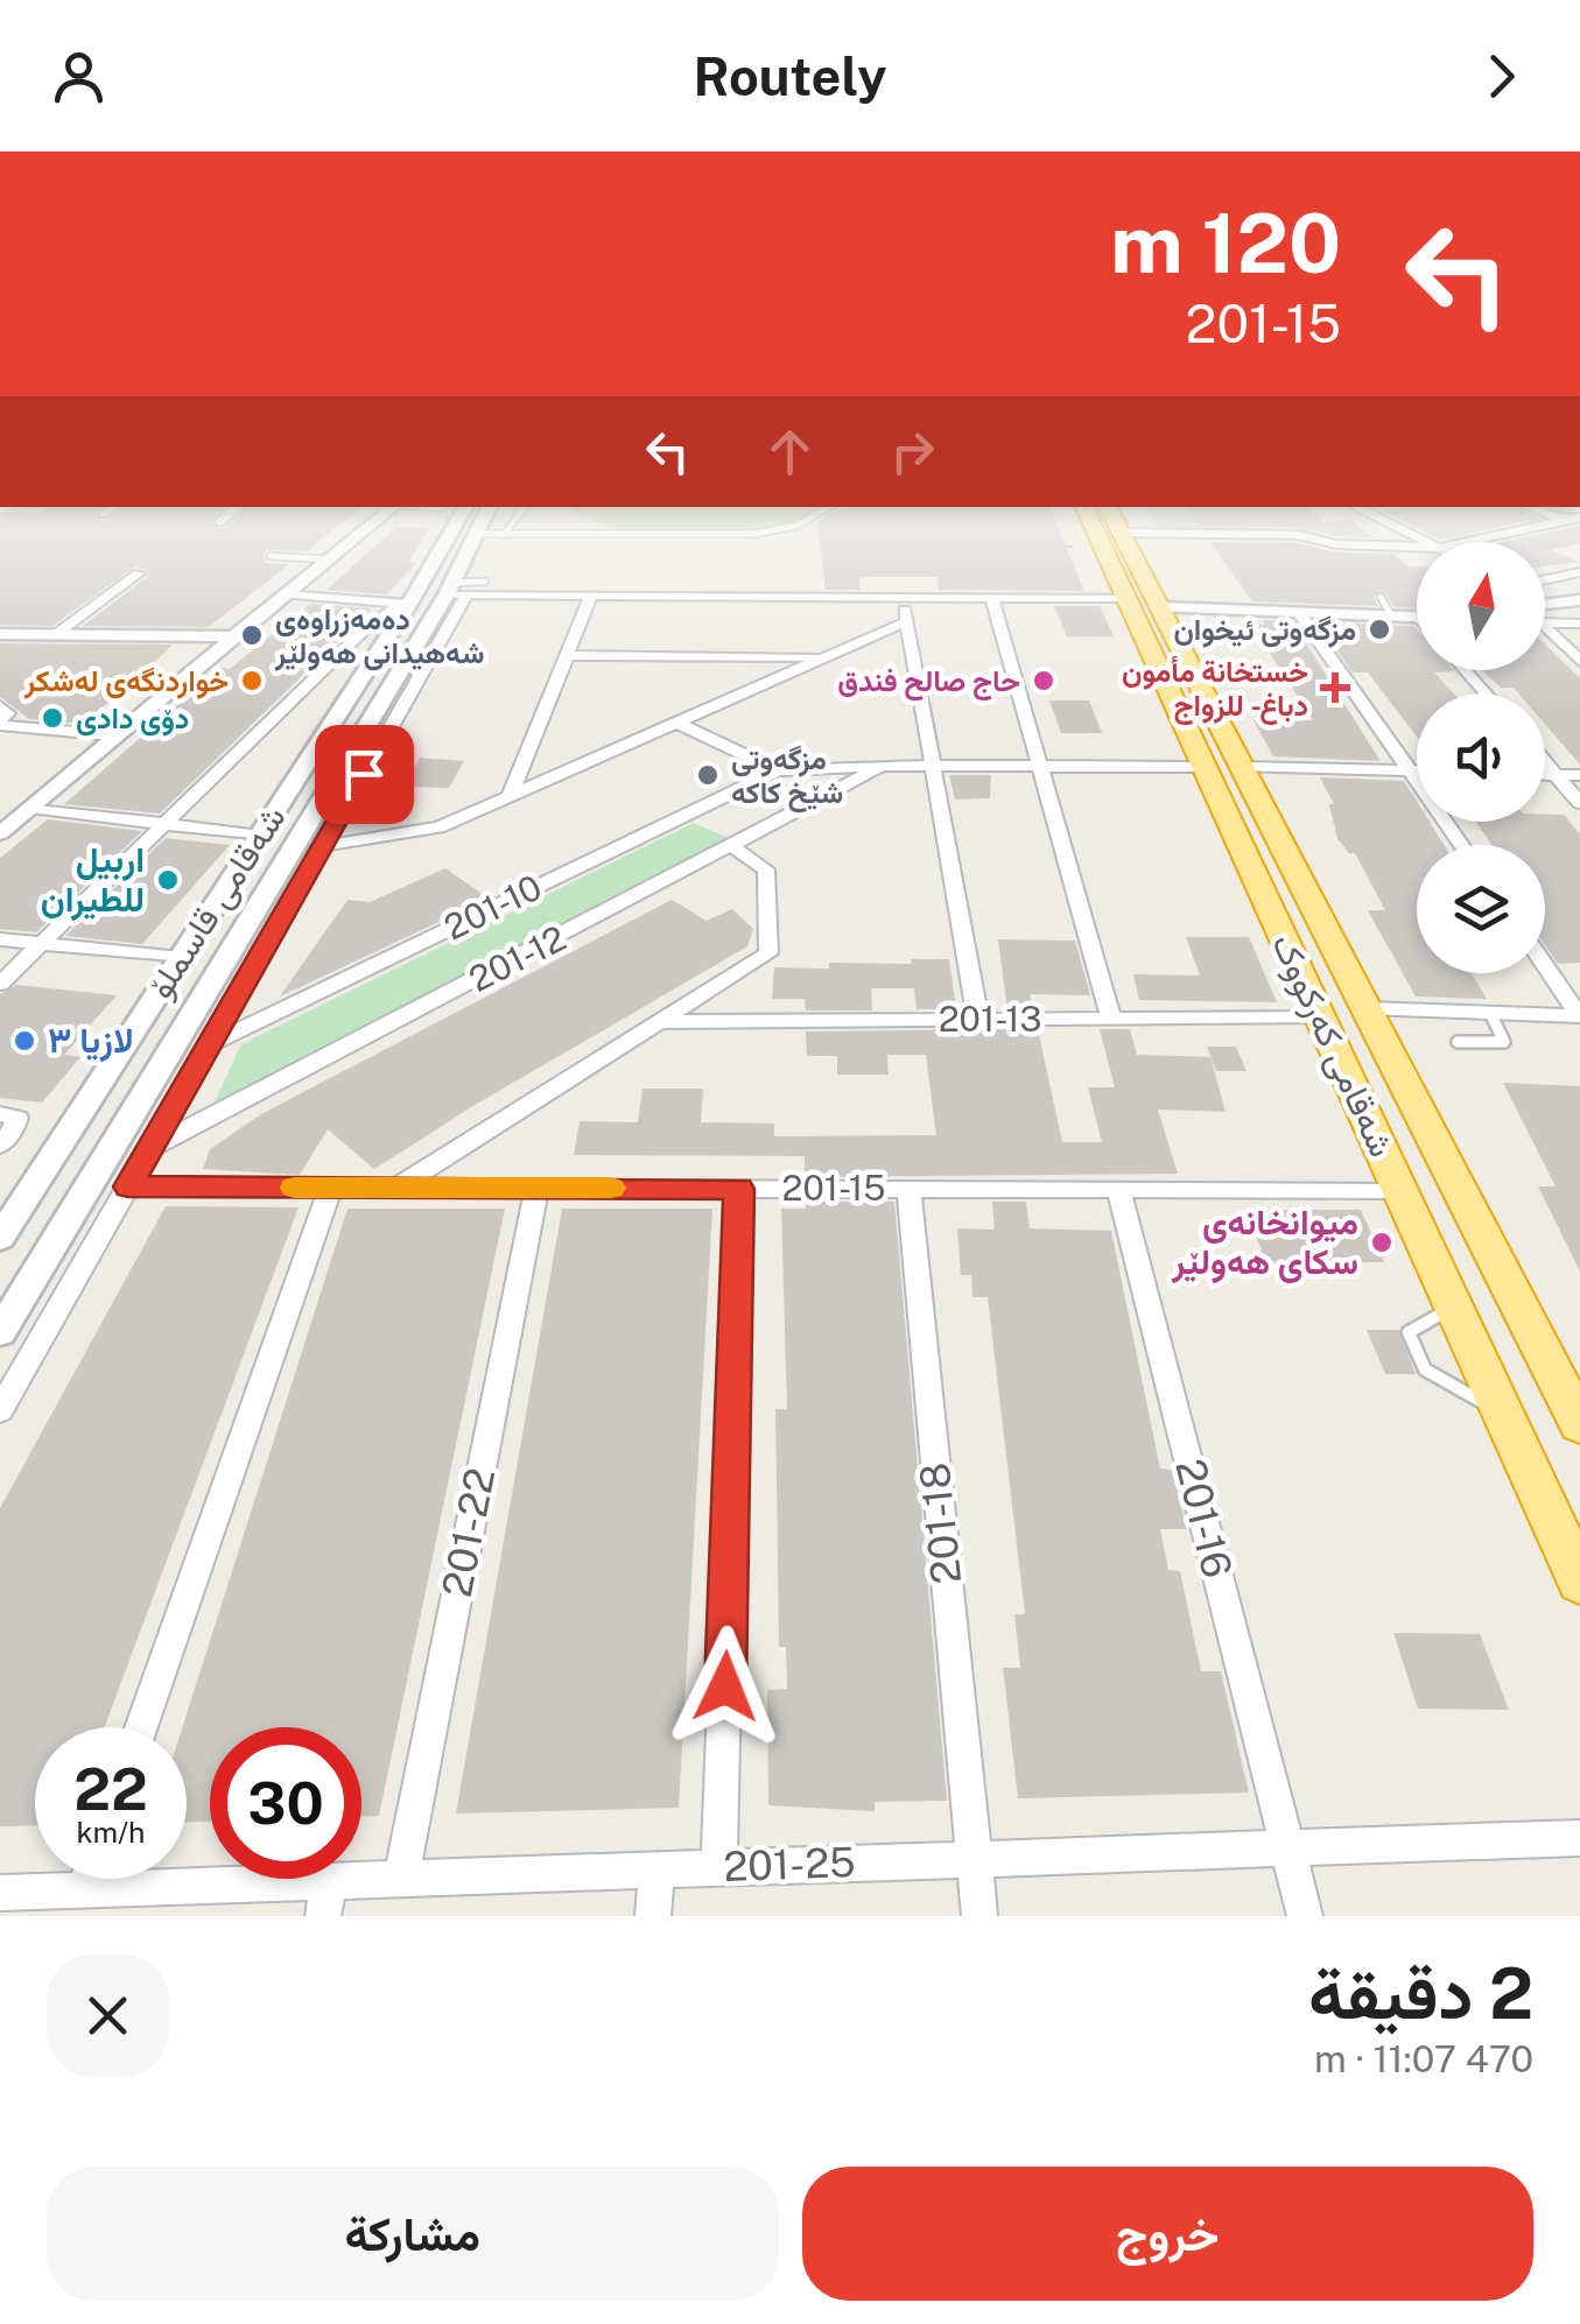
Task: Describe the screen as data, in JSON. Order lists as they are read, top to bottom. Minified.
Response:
{"streets":{"highway":["شەقامی کەرکووک"],"main road":["شەقامی قاسملۆ"],"street":["201-10","201-12","201-13","201-15","201-16","201-18","201-22","201-25"]},"crossings":[["201-13","شەقامی کەرکووک"],["شەقامی کەرکووک","201-15"],["201-15","201-16"],["201-15","201-18"],["201-15","201-22"],["201-16","201-25"],["201-18","201-25"],["201-22","201-25"]],"places":{"other":["مزگەوتی ئیخوان","دەمەزراوەی شەهیدانی هەولێر","خواردنگەی لەشکر","حاج صالح فندق","دۆى دادى","مزگه‌وتی شێخ كاكه","اربيل للطيران","لازیا ٣","میوانخانەی سکای هەولێر"],"health":["خستخانة مأمون دباغ- للزواج"]},"north":"top","page":{"header":"Routely","turn":["120 m","201-15"],"speed":"22 km/h","limit":"30","heading":["2 دقيقة","470 m · 11:07"],"buttons":["خروج","مشاركة"]}}
